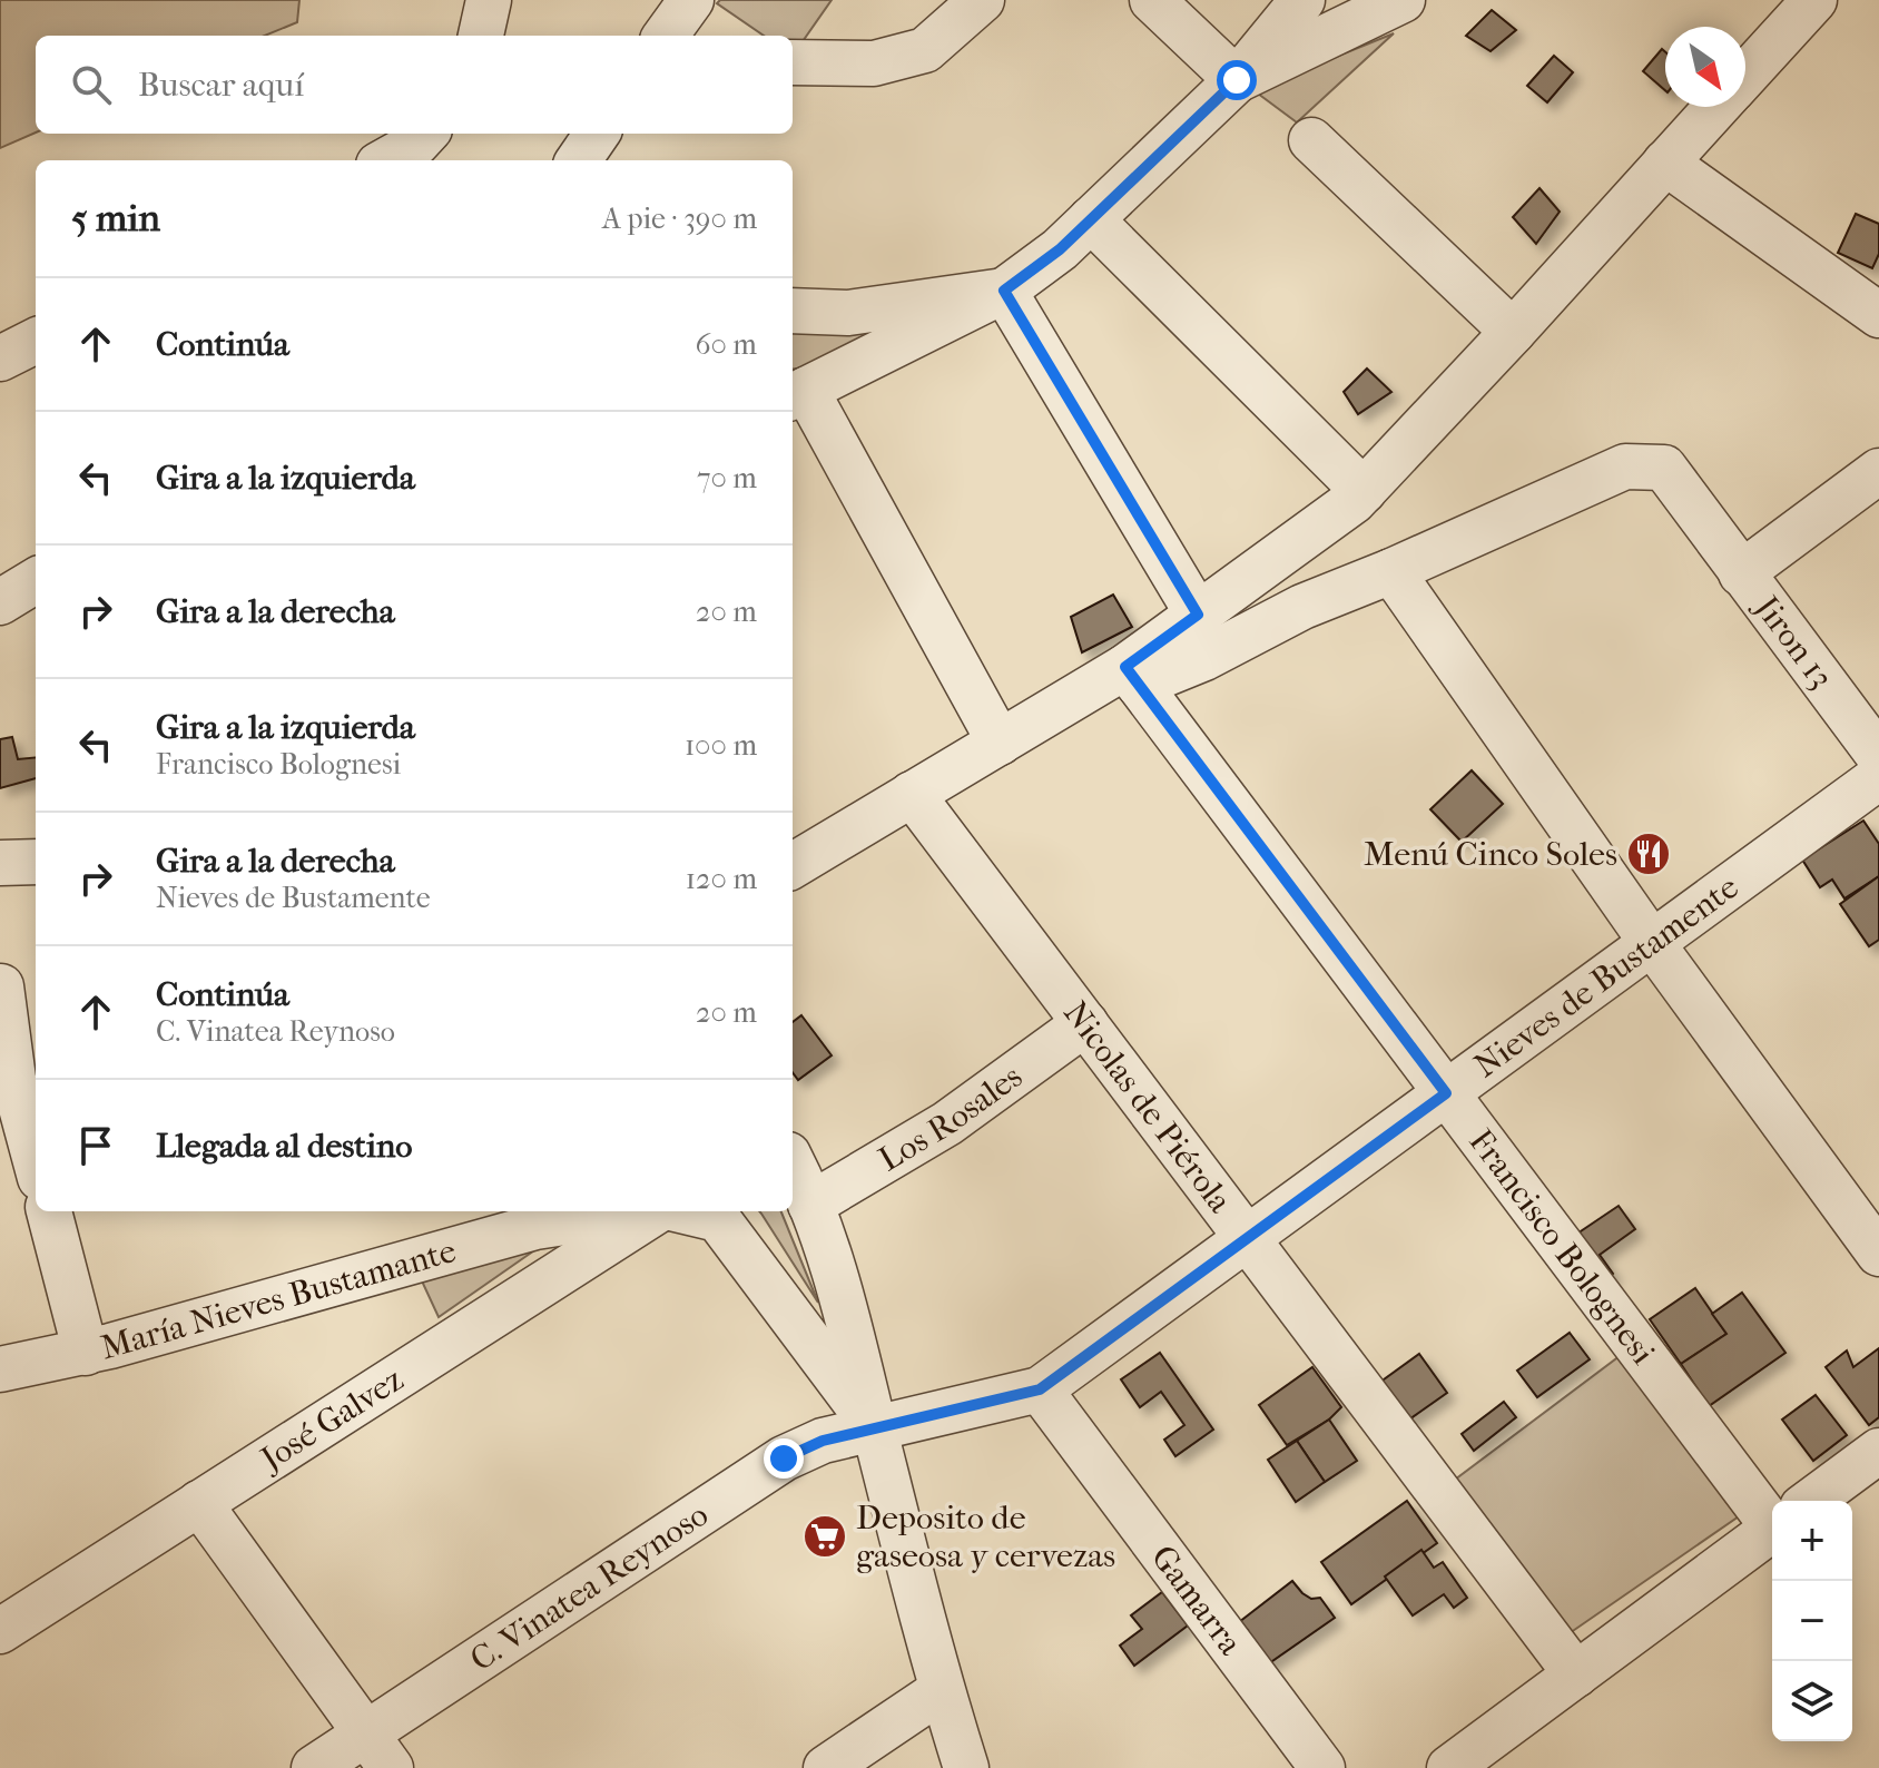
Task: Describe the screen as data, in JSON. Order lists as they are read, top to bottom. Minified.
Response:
{"streets":{"street":["Jiron 13","Nieves de Bustamente","Nicolas de Piérola","Los Rosales","Francisco Bolognesi","María Nieves Bustamante","José Galvez","C. Vinatea Reynoso","Gamarra"]},"crossings":[["Nieves de Bustamente","Nicolas de Piérola"],["Nieves de Bustamente","Francisco Bolognesi"],["Nieves de Bustamente","María Nieves Bustamante"],["Nieves de Bustamente","C. Vinatea Reynoso"],["Nieves de Bustamente","Gamarra"],["Nicolas de Piérola","Los Rosales"],["María Nieves Bustamante","C. Vinatea Reynoso"]],"places":{"restaurant":["Menú Cinco Soles"],"supermarket":["Deposito de gaseosa y cervezas"]},"north":"bottom right","page":{"search":"Buscar aquí","heading":["5 min","A pie · 390 m"],"list":[["Continúa","60 m"],["Gira a la izquierda","70 m"],["Gira a la derecha","20 m"],["Gira a la izquierda","Francisco Bolognesi","100 m"],["Gira a la derecha","Nieves de Bustamente","120 m"],["Continúa","C. Vinatea Reynoso","20 m"],"Llegada al destino"],"map_buttons":["+","−"]}}
